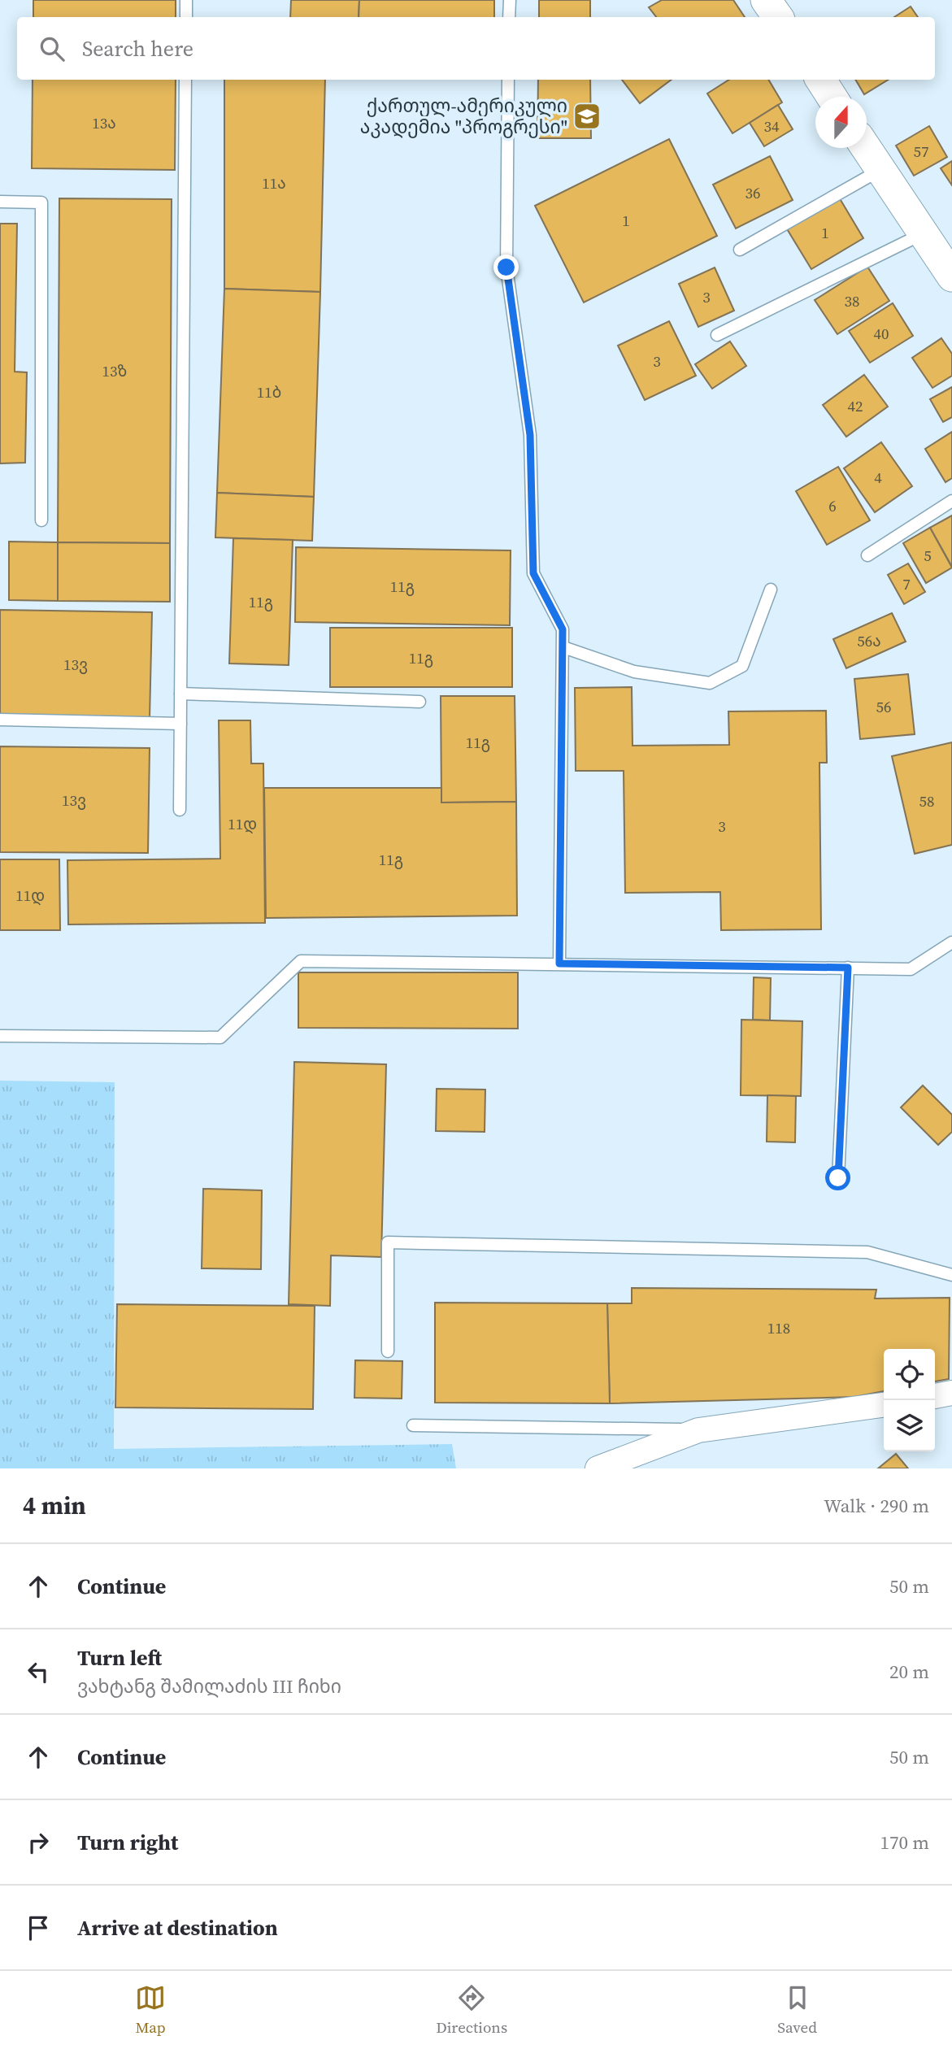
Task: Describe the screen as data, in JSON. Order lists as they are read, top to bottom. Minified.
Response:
{"places":{"school or university":["ქართულ-ამერიკული აკადემია \"პროგრესი\""]},"house_numbers":["13ა","34","57","11ა","36","1","1","3","38","40","3","13ზ","11ბ","42","4","6","5","7","11გ","11გ","56ა","11გ","13ვ","56","11გ","13ვ","58","11დ","3","11გ","11დ","118"],"north":"top","page":{"search":"Search here","heading":["4 min","Walk · 290 m"],"list":[["Continue","50 m"],["Turn left","ვახტანგ შამილაძის III ჩიხი","20 m"],["Continue","50 m"],["Turn right","170 m"],"Arrive at destination"],"nav":["Map","Directions","Saved"]}}
